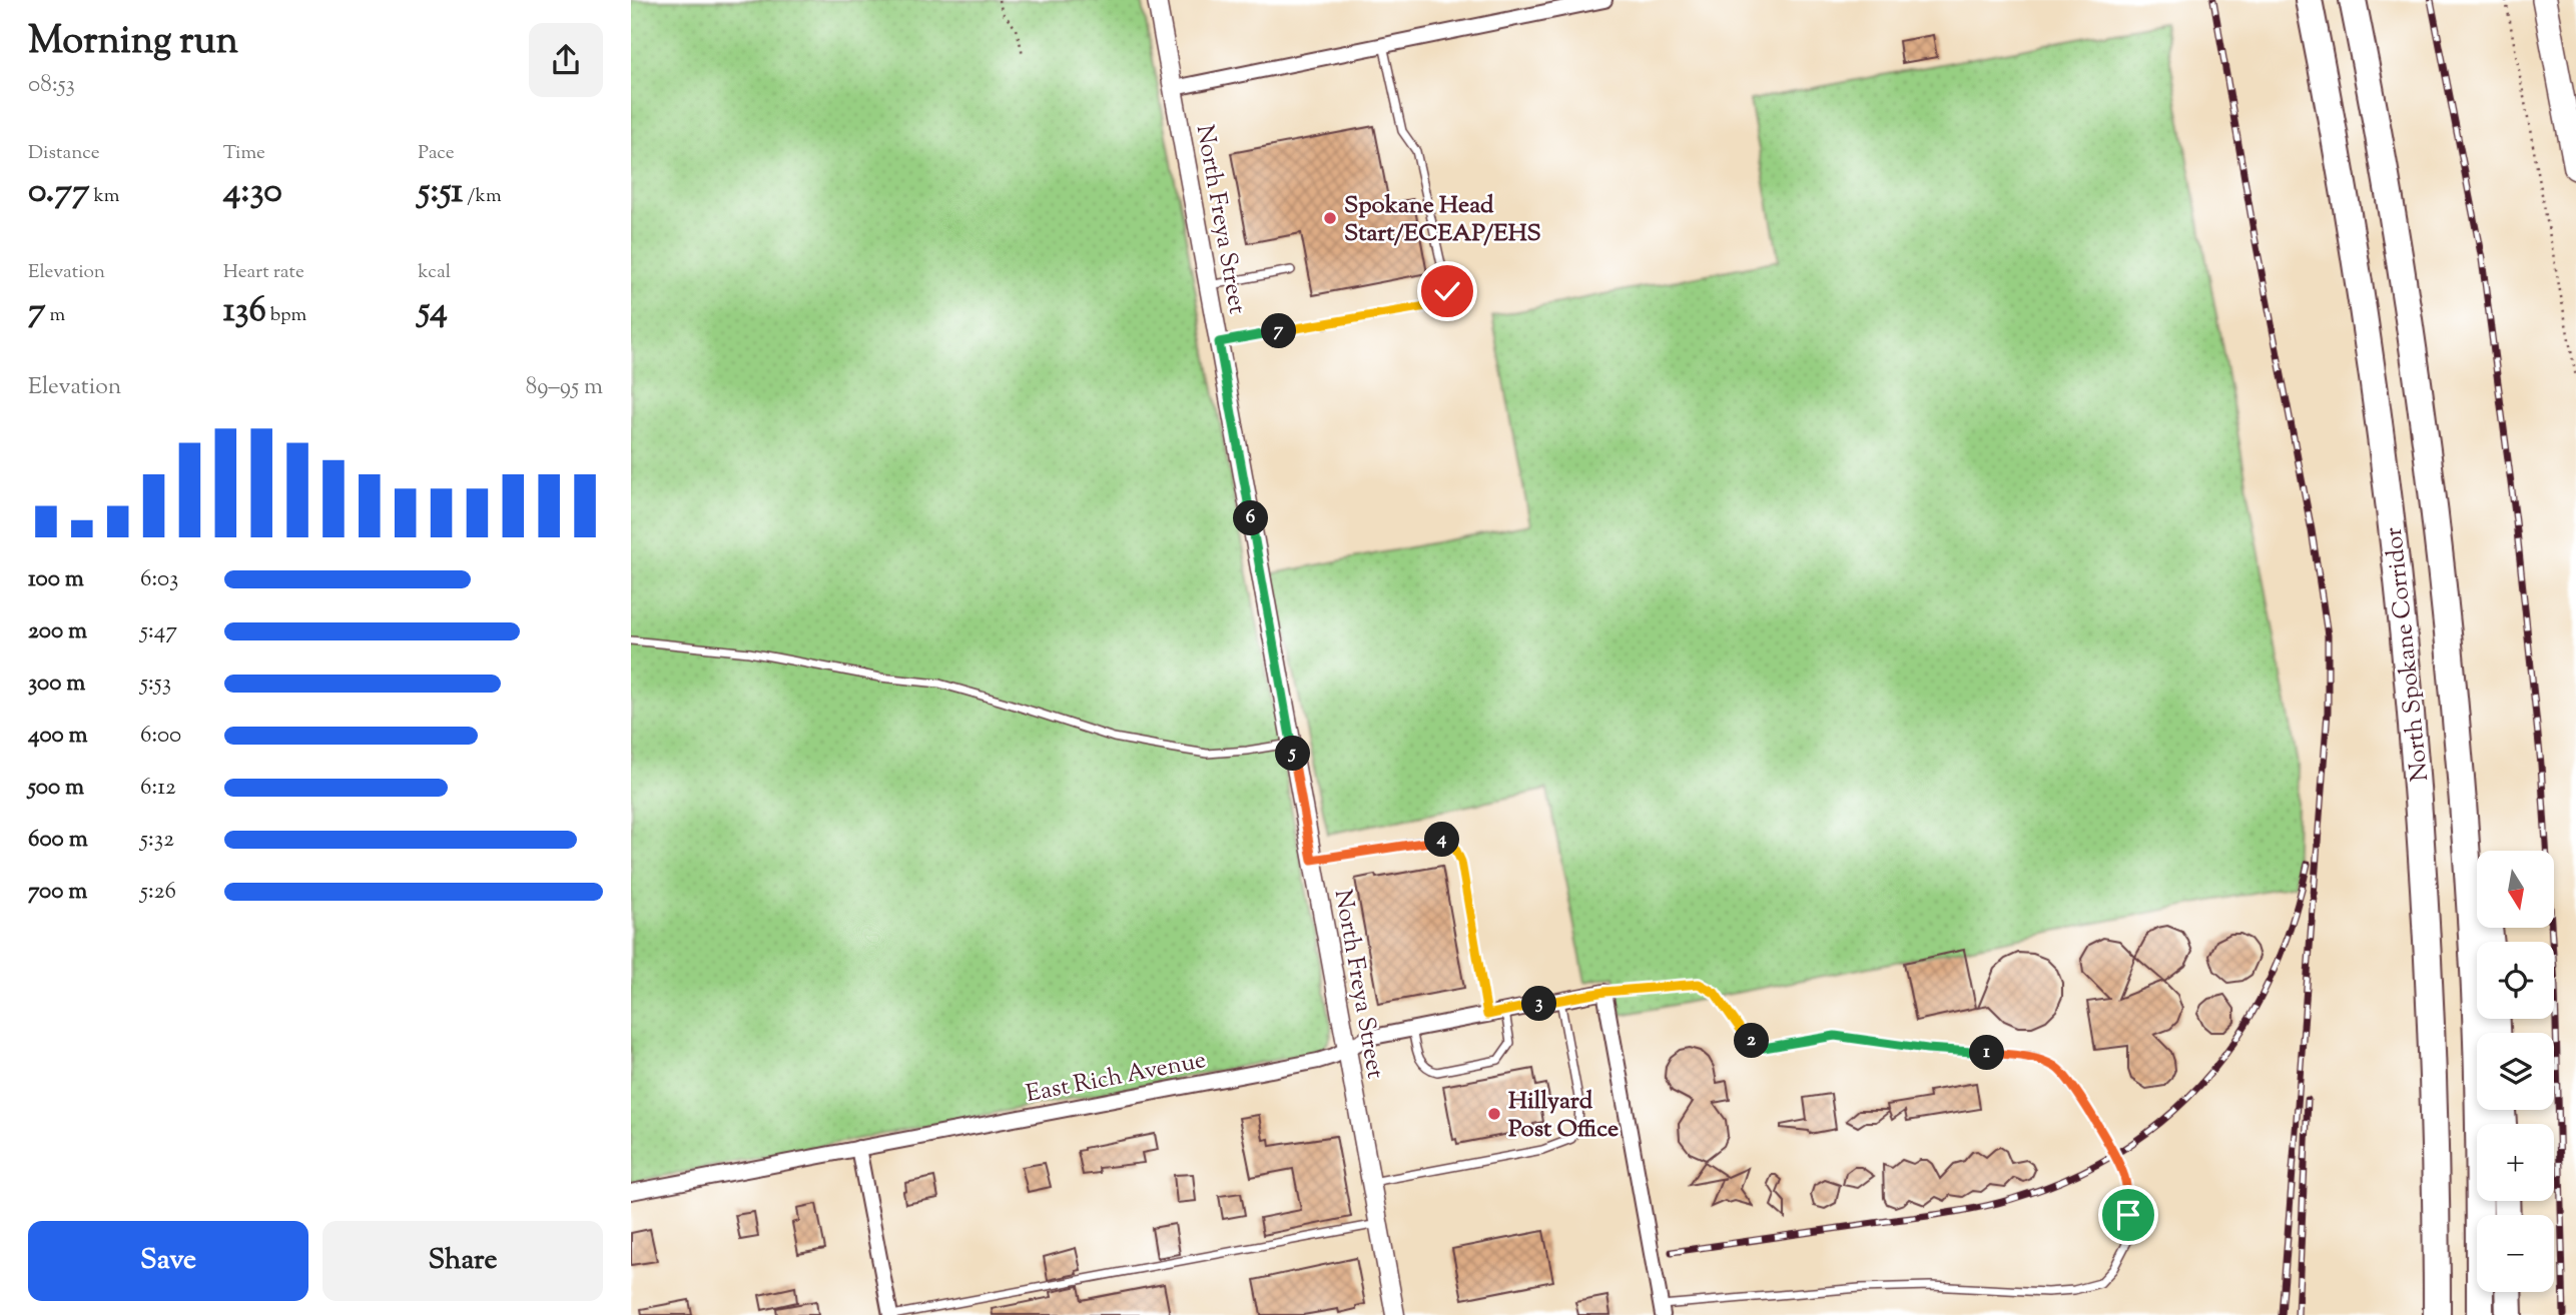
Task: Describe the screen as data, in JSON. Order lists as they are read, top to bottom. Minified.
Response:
{"streets":{"highway":["North Spokane Corridor"],"street":["North Freya Street","East Rich Avenue"]},"crossings":[["North Freya Street","East Rich Avenue"]],"places":["Spokane Head Start/ECEAP/EHS","Hillyard Post Office"],"north":"bottom","page":{"heading":["Morning run","08:53"],"stats":[["Distance","0.77 km"],["Time","4:30"],["Pace","5:51 /km"],["Elevation","7 m"],["Heart rate","136 bpm"],["kcal","54"]],"pins":["7","6","5","4","3","2","1"],"chart":["Elevation","89–95 m"],"list":[{"name":"100 m","note":"6:03"},{"name":"200 m","note":"5:47"},{"name":"300 m","note":"5:53"},{"name":"400 m","note":"6:00"},{"name":"500 m","note":"6:12"},{"name":"600 m","note":"5:32"},{"name":"700 m","note":"5:26"}],"map_buttons":["+","−"],"buttons":["Save","Share"]}}
